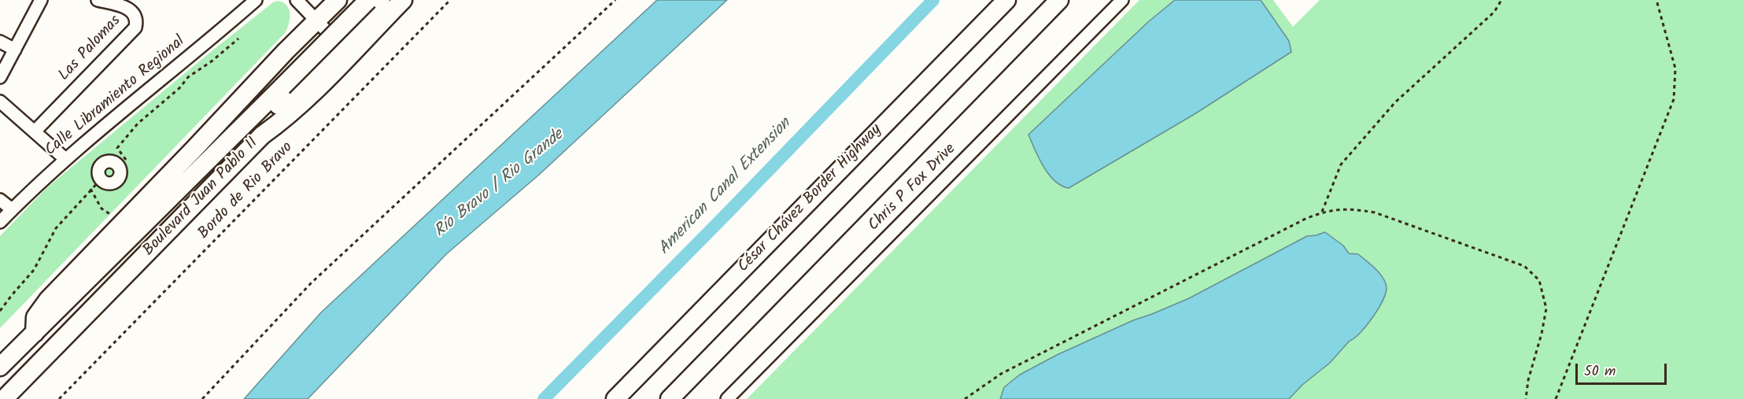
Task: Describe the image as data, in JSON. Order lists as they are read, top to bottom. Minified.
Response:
{"streets":{"highway":["Boulevard Juan Pablo II","César Chávez Border Highway"],"street":["Las Palomas","Calle Libramiento Regional","Chris P Fox Drive"],"path":["Bordo de Rio Bravo"]},"water":["Río Bravo / Rio Grande","American Canal Extension"],"scale_bar":"50 m"}
